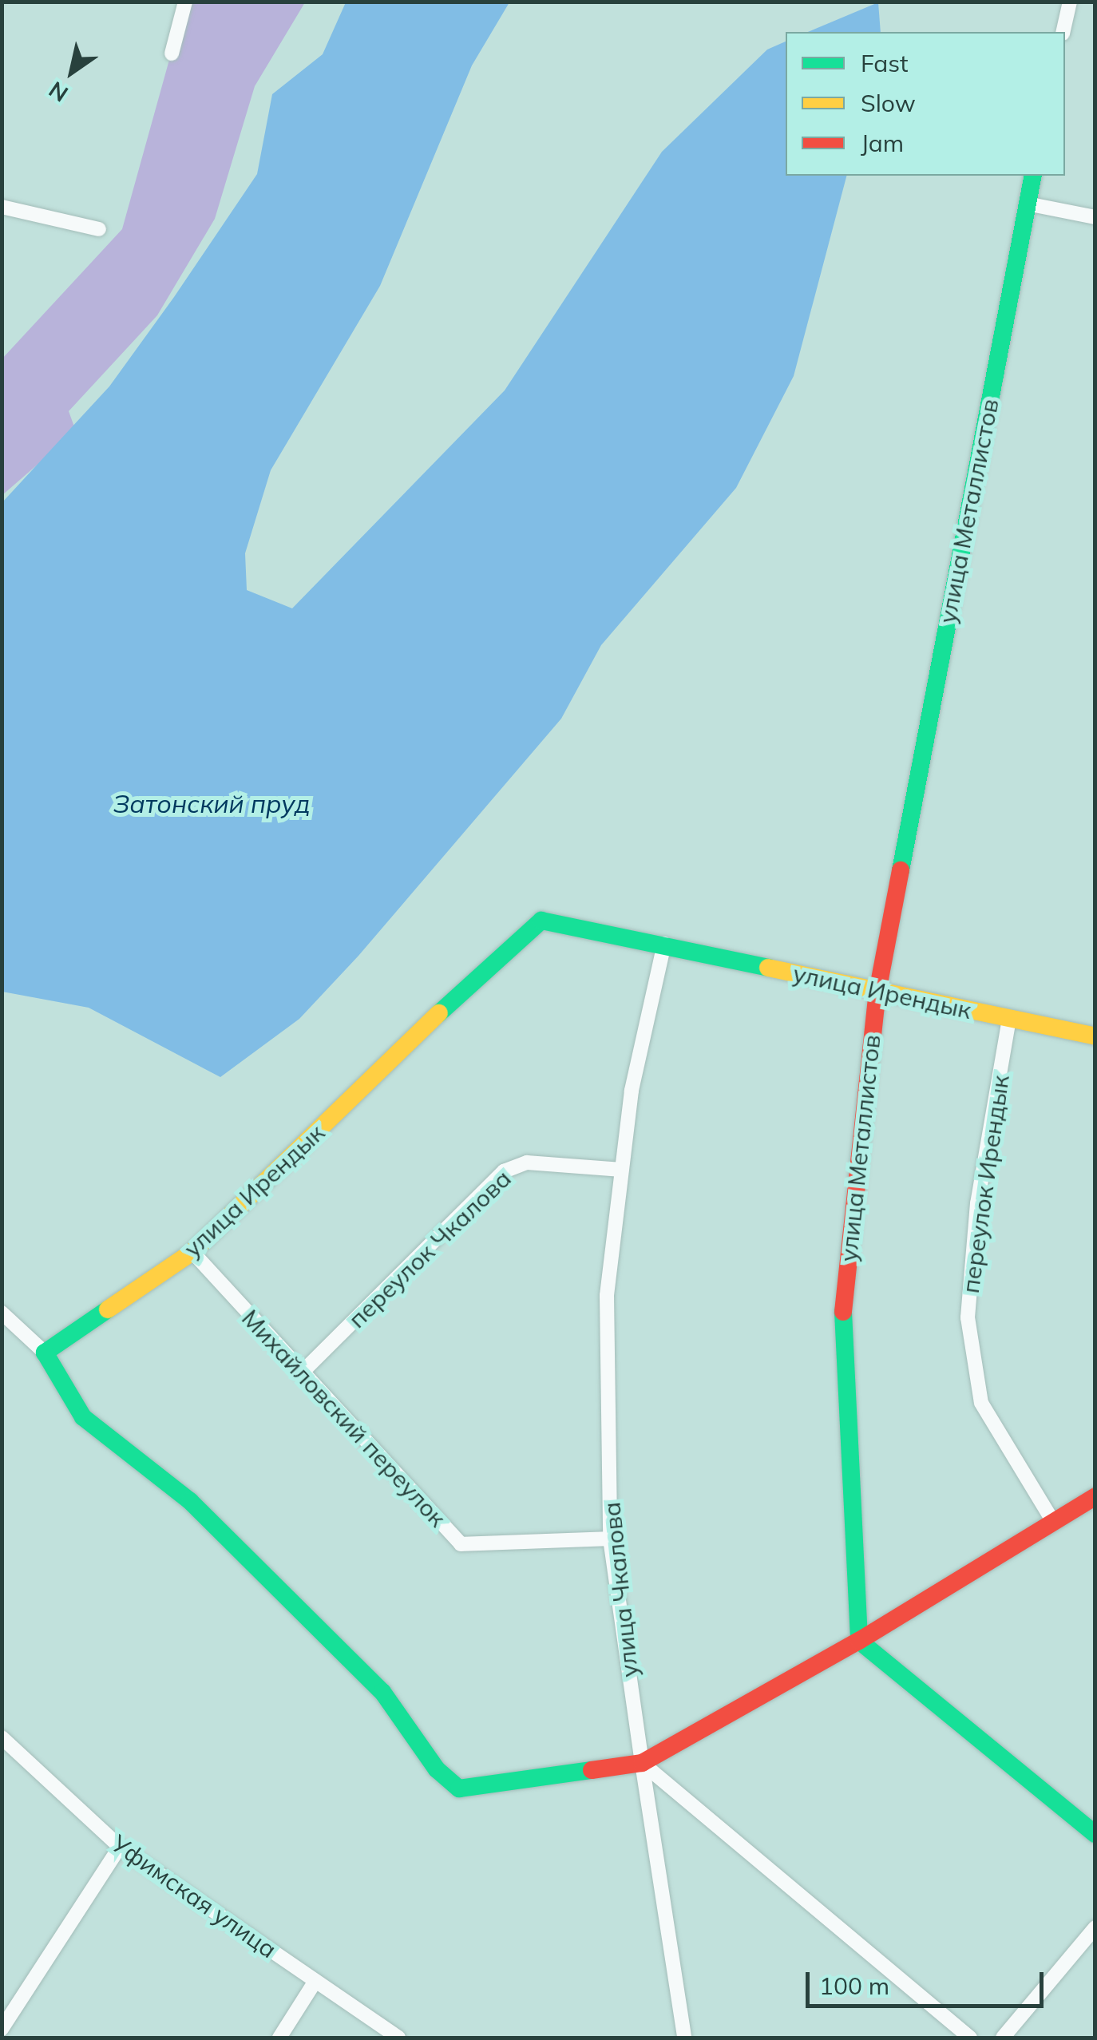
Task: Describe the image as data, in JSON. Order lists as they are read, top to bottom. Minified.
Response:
{"streets":{"street":["улица Металлистов","улица Ирендык","переулок Ирендык","переулок Чкалова","Михайловский переулок","улица Чкалова","Уфимская улица"]},"crossings":[["улица Металлистов","улица Ирендык"],["улица Ирендык","переулок Ирендык"],["улица Ирендык","Михайловский переулок"],["улица Ирендык","улица Чкалова"],["переулок Чкалова","Михайловский переулок"],["переулок Чкалова","улица Чкалова"],["Михайловский переулок","улица Чкалова"]],"water":["Затонский пруд"],"legend":["Fast","Slow","Jam"],"scale_bar":"100 m","north":"bottom left"}
